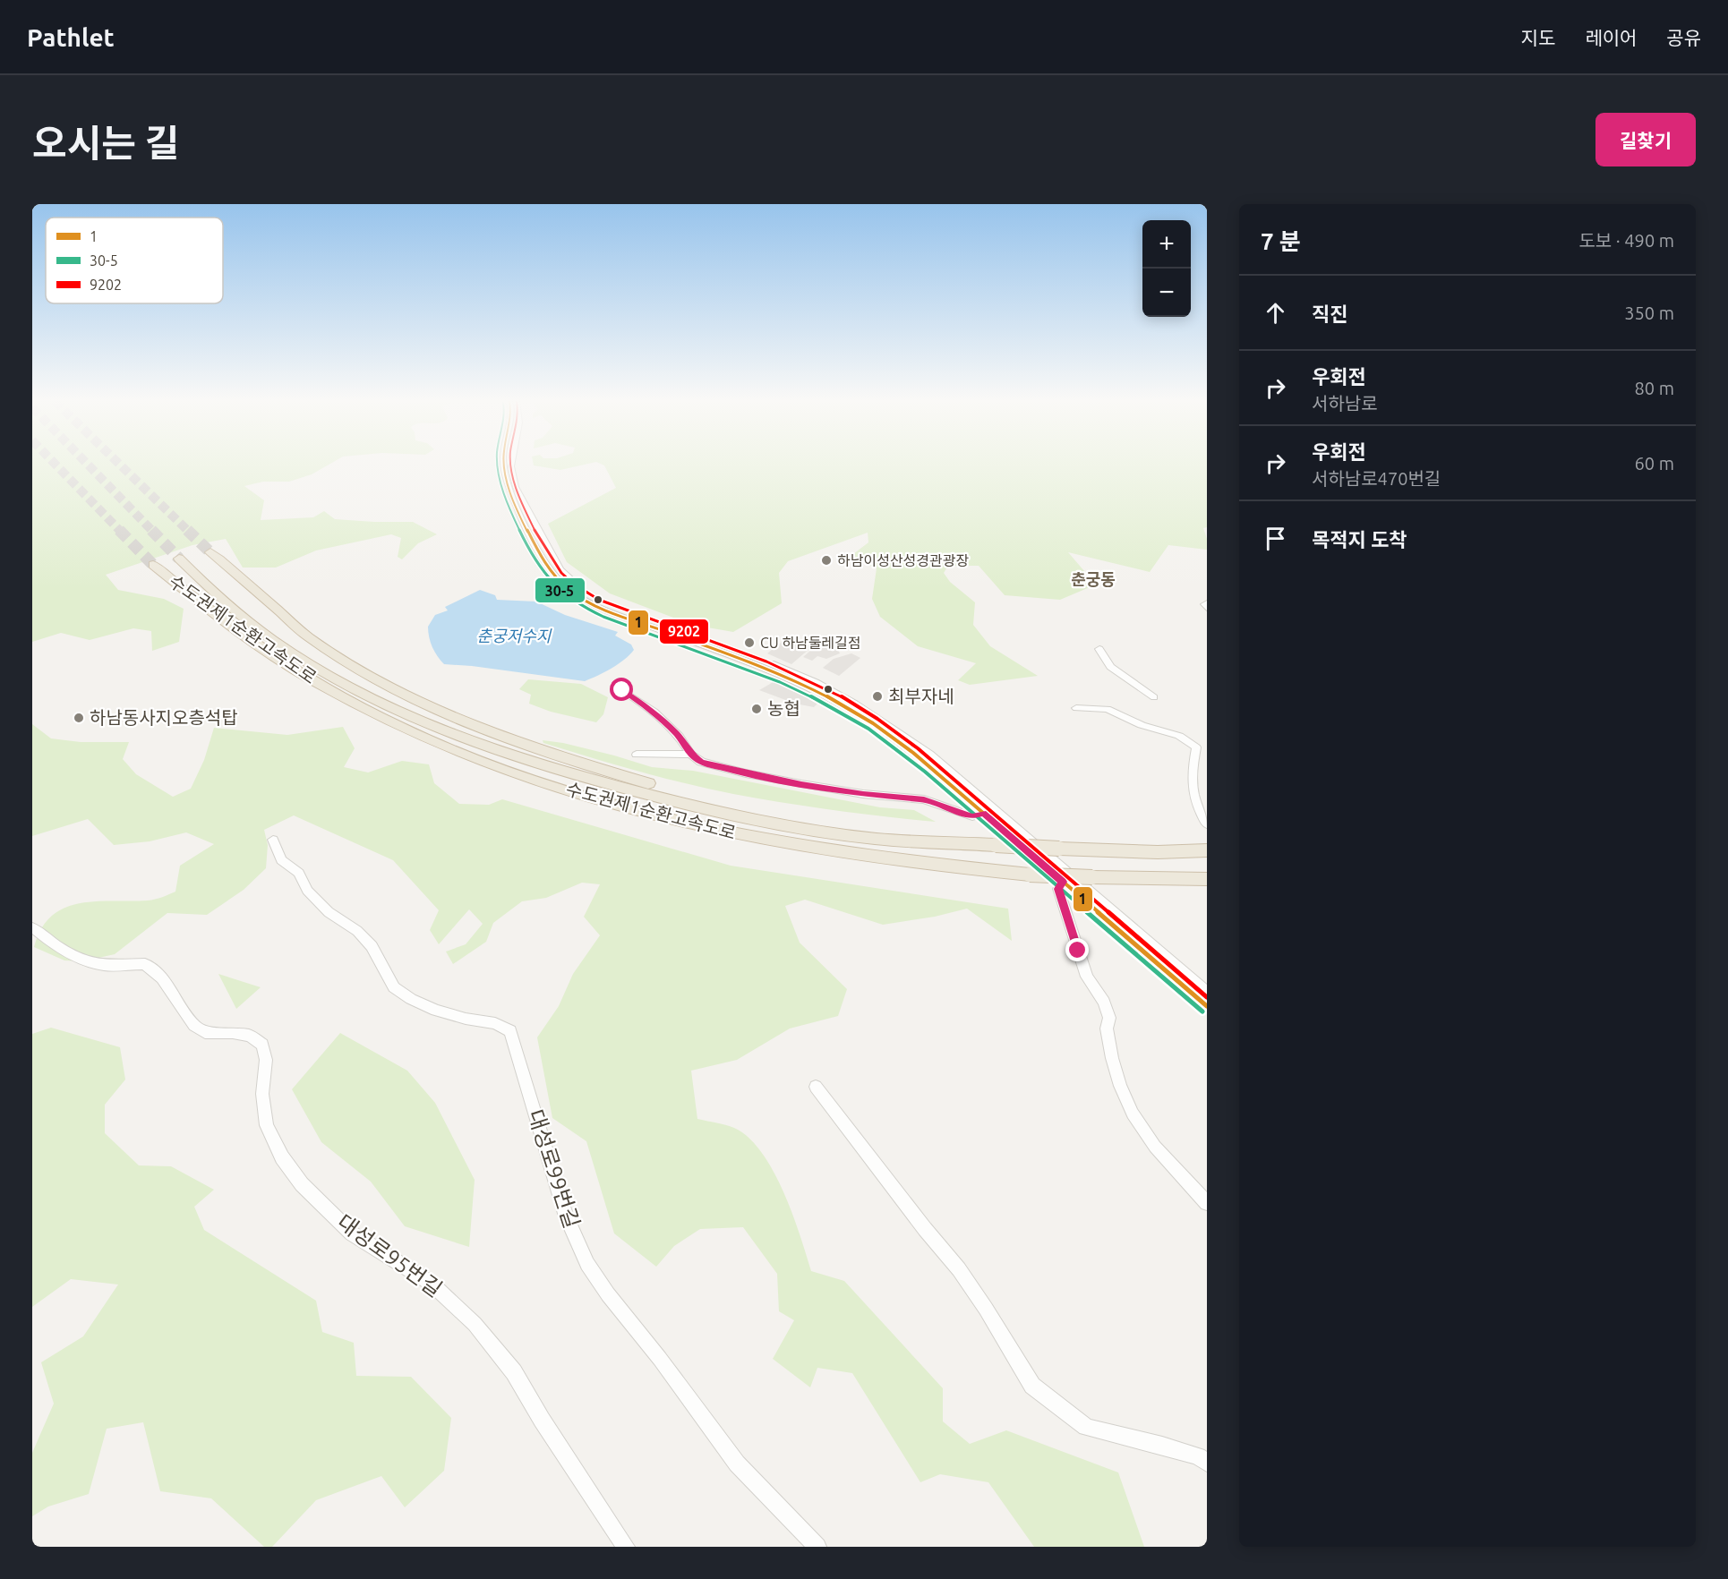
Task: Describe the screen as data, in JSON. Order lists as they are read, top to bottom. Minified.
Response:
{"streets":{"highway":["수도권제1순환고속도로"],"street":["대성로99번길","대성로95번길"]},"districts":["춘궁동"],"water":["춘궁저수지"],"places":["하남이성산성경관광장","CU 하남둘레길점","최부자네","농협","하남동사지오층석탑"],"lines":["transit line 1","transit line 30-5","transit line 9202"],"legend":["1","30-5","9202"],"page":{"header":"Pathlet","nav":["지도","레이어","공유"],"title":"오시는 길","buttons":"길찾기","heading":["7 분","도보 · 490 m"],"map_buttons":["+","−"],"list":[["직진","350 m"],["우회전","서하남로","80 m"],["우회전","서하남로470번길","60 m"],"목적지 도착"]}}
